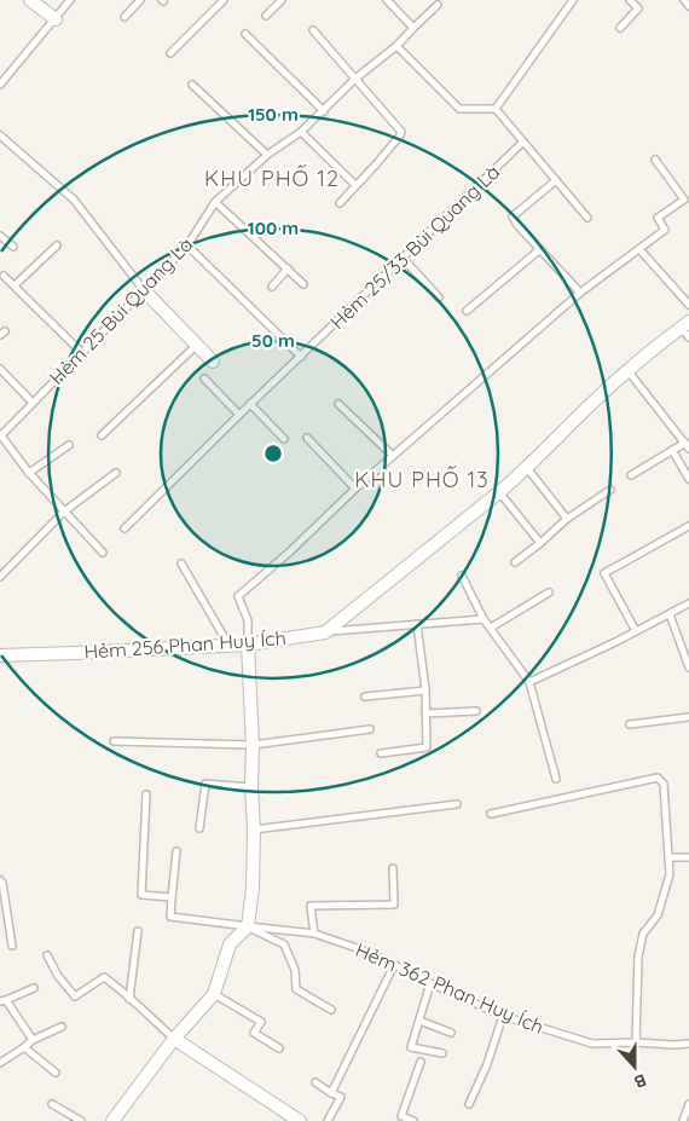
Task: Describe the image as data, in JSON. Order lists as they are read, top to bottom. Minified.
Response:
{"streets":{"street":["Hẻm 256 Phan Huy Ích"],"lane":["Hẻm 25/33 Bùi Quang Là","Hẻm 25 Bùi Quang Là","Hẻm 362 Phan Huy Ích"]},"districts":["KHU PHỐ 12","KHU PHỐ 13"],"north":"bottom","rings":["150 m","100 m","50 m"]}
